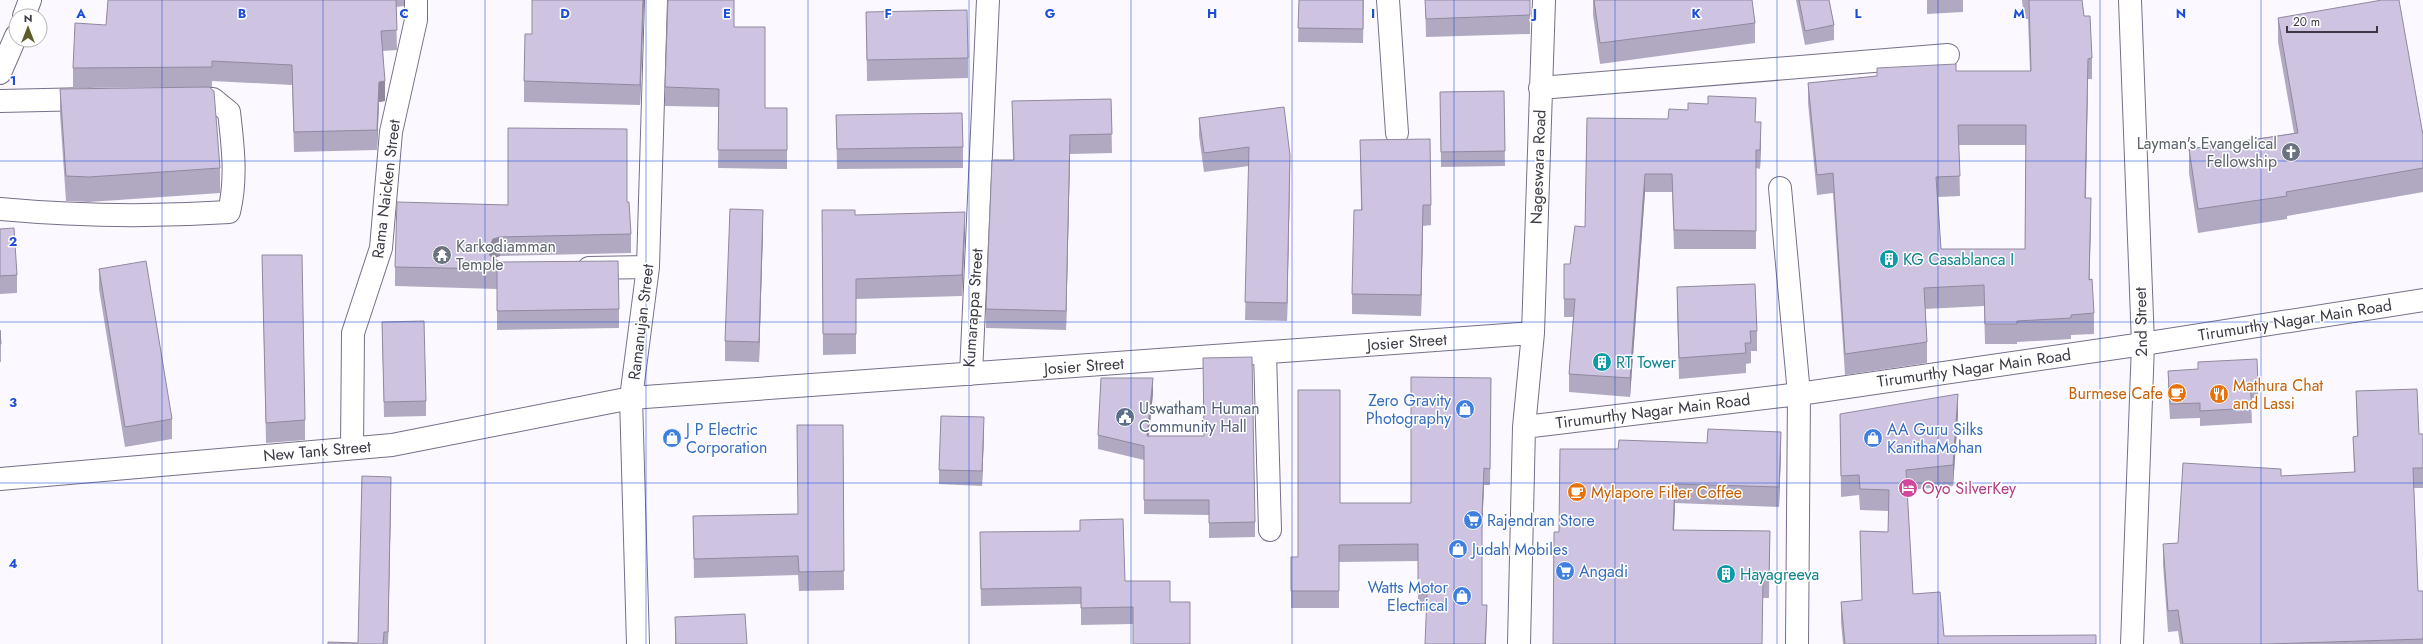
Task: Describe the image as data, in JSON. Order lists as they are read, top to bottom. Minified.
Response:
{"streets":{"street":["Nageswara Road","Rama Naicken Street","Kumarappa Street","Tirumurthy Nagar Main Road","Ramanujan Street","2nd Street","Josier Street","New Tank Street"]},"crossings":[["Nageswara Road","Josier Street"],["Rama Naicken Street","New Tank Street"],["Kumarappa Street","Ramanujan Street"],["Kumarappa Street","Josier Street"],["Kumarappa Street","New Tank Street"],["Tirumurthy Nagar Main Road","2nd Street"],["Ramanujan Street","New Tank Street"]],"places":{"church":["Layman's Evangelical Fellowship"],"temple":["Karkodiamman Temple"],"building":["KG Casablanca I","RT Tower","Hayagreeva"],"cafe":["Burmese Cafe","Mylapore Filter Coffee"],"restaurant":["Mathura Chat and Lassi"],"shop":["Zero Gravity Photography","J P Electric Corporation","AA Guru Silks KanithaMohan","Judah Mobiles","Watts Motor Electrical"],"public building":["Uswatham Human Community Hall"],"hotel":["Oyo SilverKey"],"supermarket":["Rajendran Store","Angadi"]},"scale_bar":"20 m","north":"top","grid":{"columns":["A","B","C","D","E","F","G","H","I","J","K","L","M","N"],"rows":["1","2","3","4"]}}
